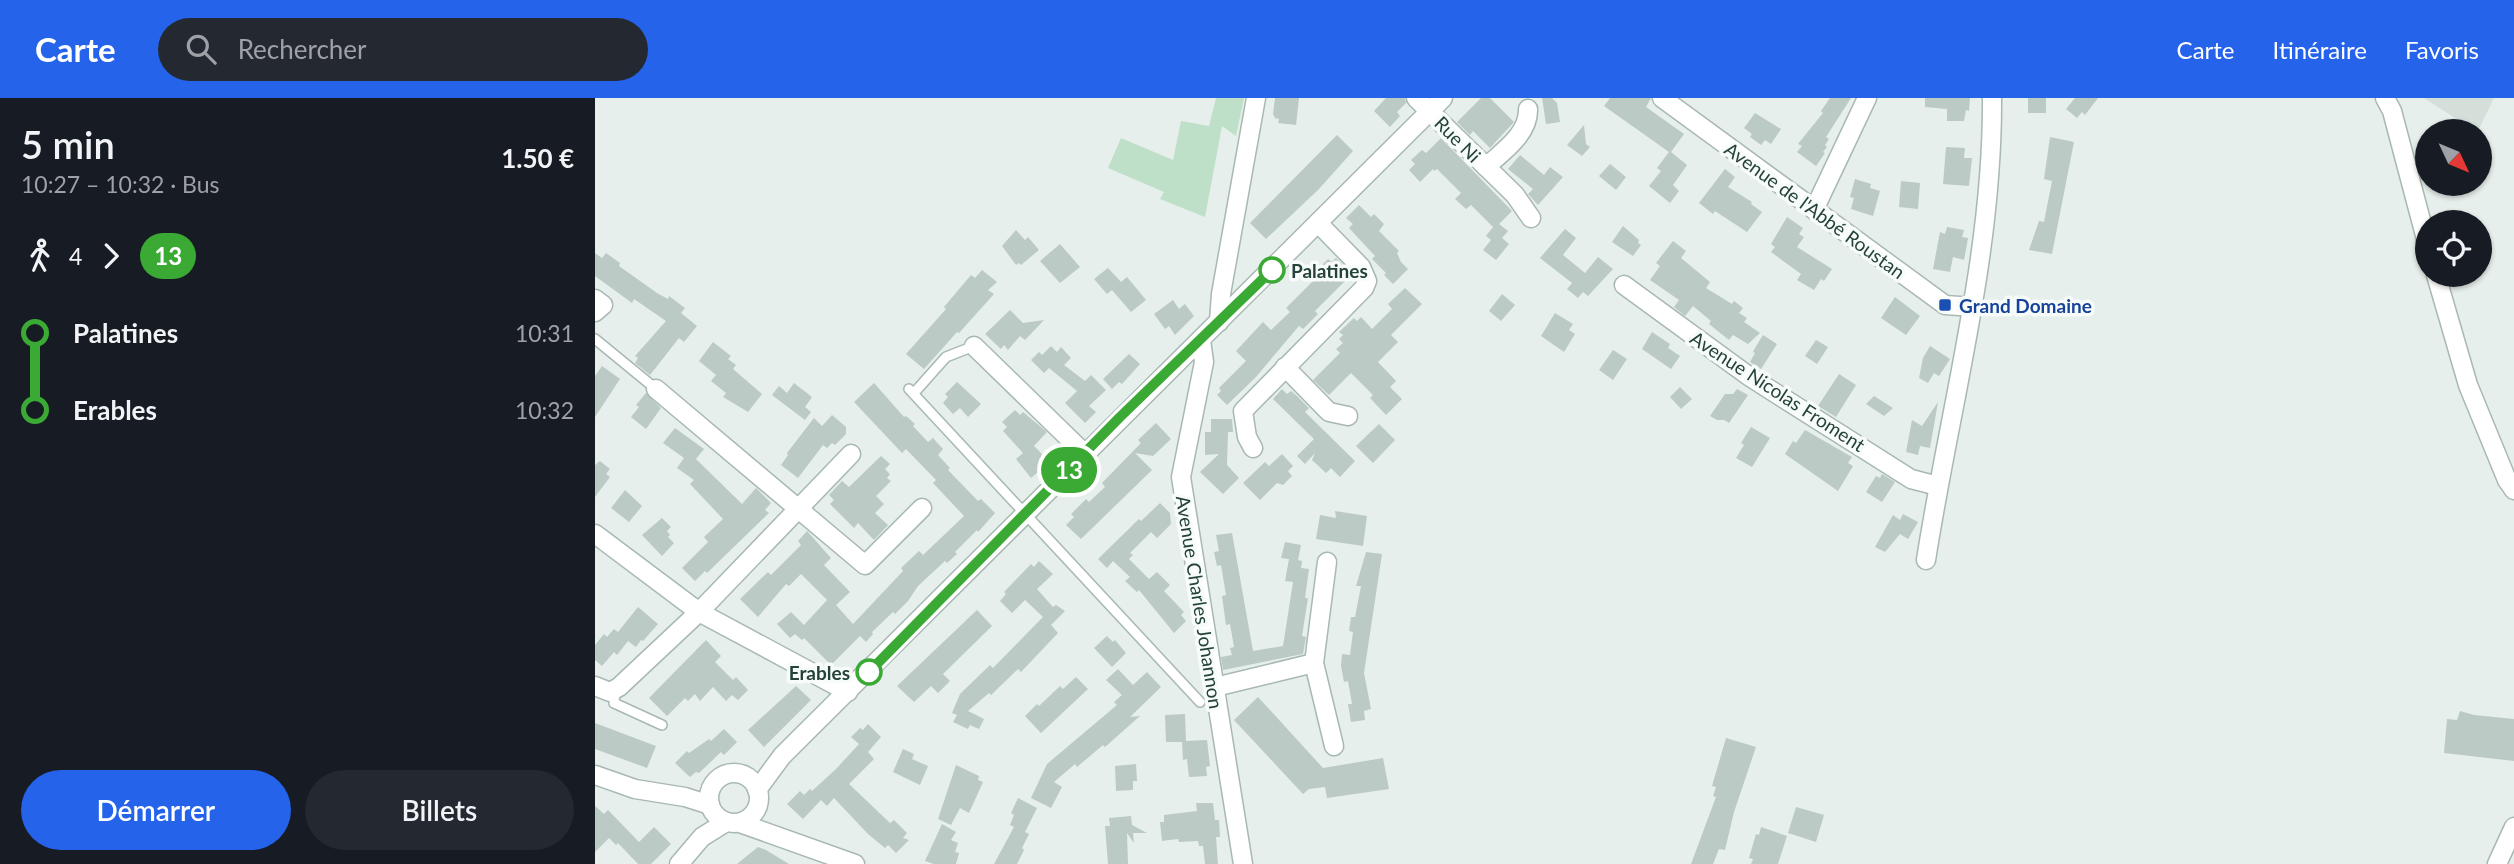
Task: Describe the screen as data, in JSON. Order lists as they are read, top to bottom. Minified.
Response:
{"streets":{"street":["Rue Ni","Avenue de l'Abbé Roustan","Avenue Nicolas Froment","Avenue Charles Johannon"]},"places":{"other":["Palatines","Erables"],"transit":["Grand Domaine"]},"lines":["bus line 13"],"north":"bottom right","page":{"header":"Carte","search":"Rechercher","nav":["Carte","Itinéraire","Favoris"],"heading":["5 min","10:27 – 10:32 · Bus","1.50 €"],"on_map":"13","legs":["4","13"],"list":[{"name":"Palatines","value":"10:31"},{"name":"Erables","value":"10:32"}],"buttons":["Démarrer","Billets"]}}
